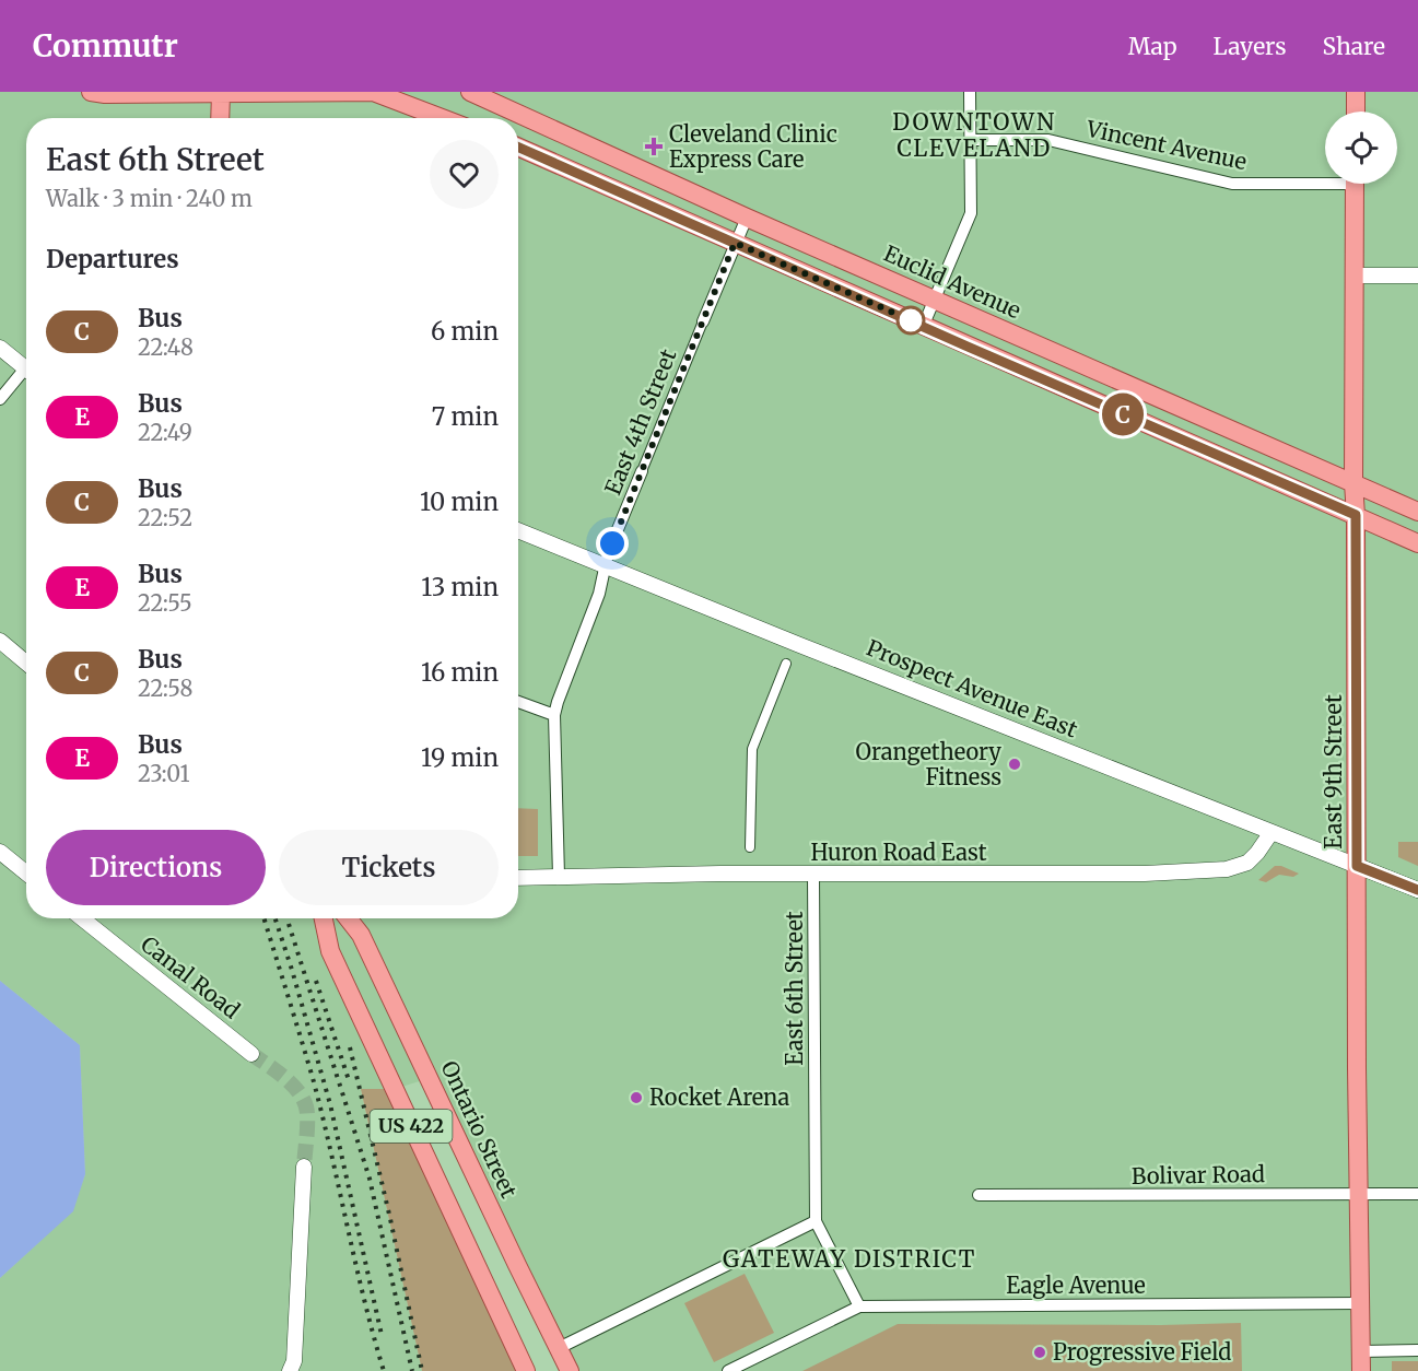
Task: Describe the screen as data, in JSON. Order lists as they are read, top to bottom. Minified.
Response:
{"streets":{"main road":["Euclid Avenue","East 9th Street","US 422","Ontario Street"],"street":["Vincent Avenue","East 4th Street","Prospect Avenue East","Huron Road East","Canal Road","East 6th Street","Bolivar Road","Eagle Avenue"]},"crossings":[["Euclid Avenue","East 4th Street"],["Euclid Avenue","East 9th Street"],["East 4th Street","Prospect Avenue East"],["East 4th Street","Huron Road East"],["Prospect Avenue East","East 9th Street"],["Prospect Avenue East","Huron Road East"],["East 9th Street","Bolivar Road"],["East 9th Street","Eagle Avenue"],["Huron Road East","East 6th Street"],["East 6th Street","Eagle Avenue"]],"districts":["DOWNTOWN CLEVELAND","GATEWAY DISTRICT"],"places":{"health":["Cleveland Clinic Express Care"],"other":["Orangetheory Fitness","Rocket Arena","Progressive Field"]},"lines":["bus line C"],"page":{"header":"Commutr","nav":["Map","Layers","Share"],"on_map":"C","heading":[["East 6th Street","Walk · 3 min · 240 m"],"Departures"],"list":[{"mark":"C","name":"Bus","note":"22:48","value":"6 min"},{"mark":"E","name":"Bus","note":"22:49","value":"7 min"},{"mark":"C","name":"Bus","note":"22:52","value":"10 min"},{"mark":"E","name":"Bus","note":"22:55","value":"13 min"},{"mark":"C","name":"Bus","note":"22:58","value":"16 min"},{"mark":"E","name":"Bus","note":"23:01","value":"19 min"}],"buttons":["Directions","Tickets"]}}
